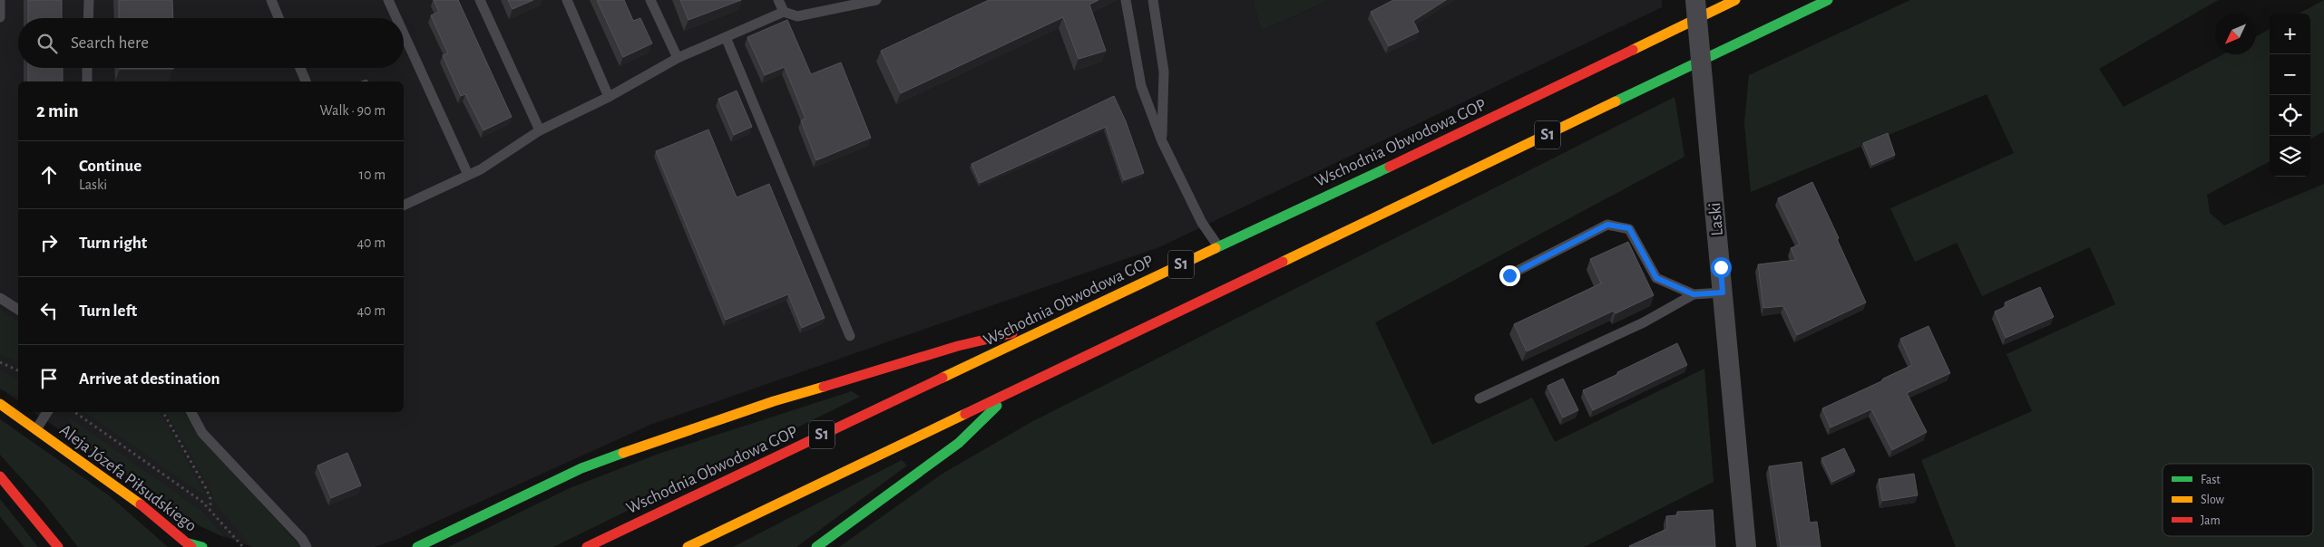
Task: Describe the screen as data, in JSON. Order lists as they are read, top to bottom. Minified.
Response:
{"streets":{"main road":["S1","Wschodnia Obwodowa GOP","Aleja Józefa Piłsudskiego"],"street":["Laski"]},"legend":["Fast","Slow","Jam"],"north":"bottom left","page":{"map_buttons":["+","−"],"search":"Search here","heading":["2 min","Walk · 90 m"],"list":[["Continue","Laski","10 m"],["Turn right","40 m"],["Turn left","40 m"],"Arrive at destination"]}}
